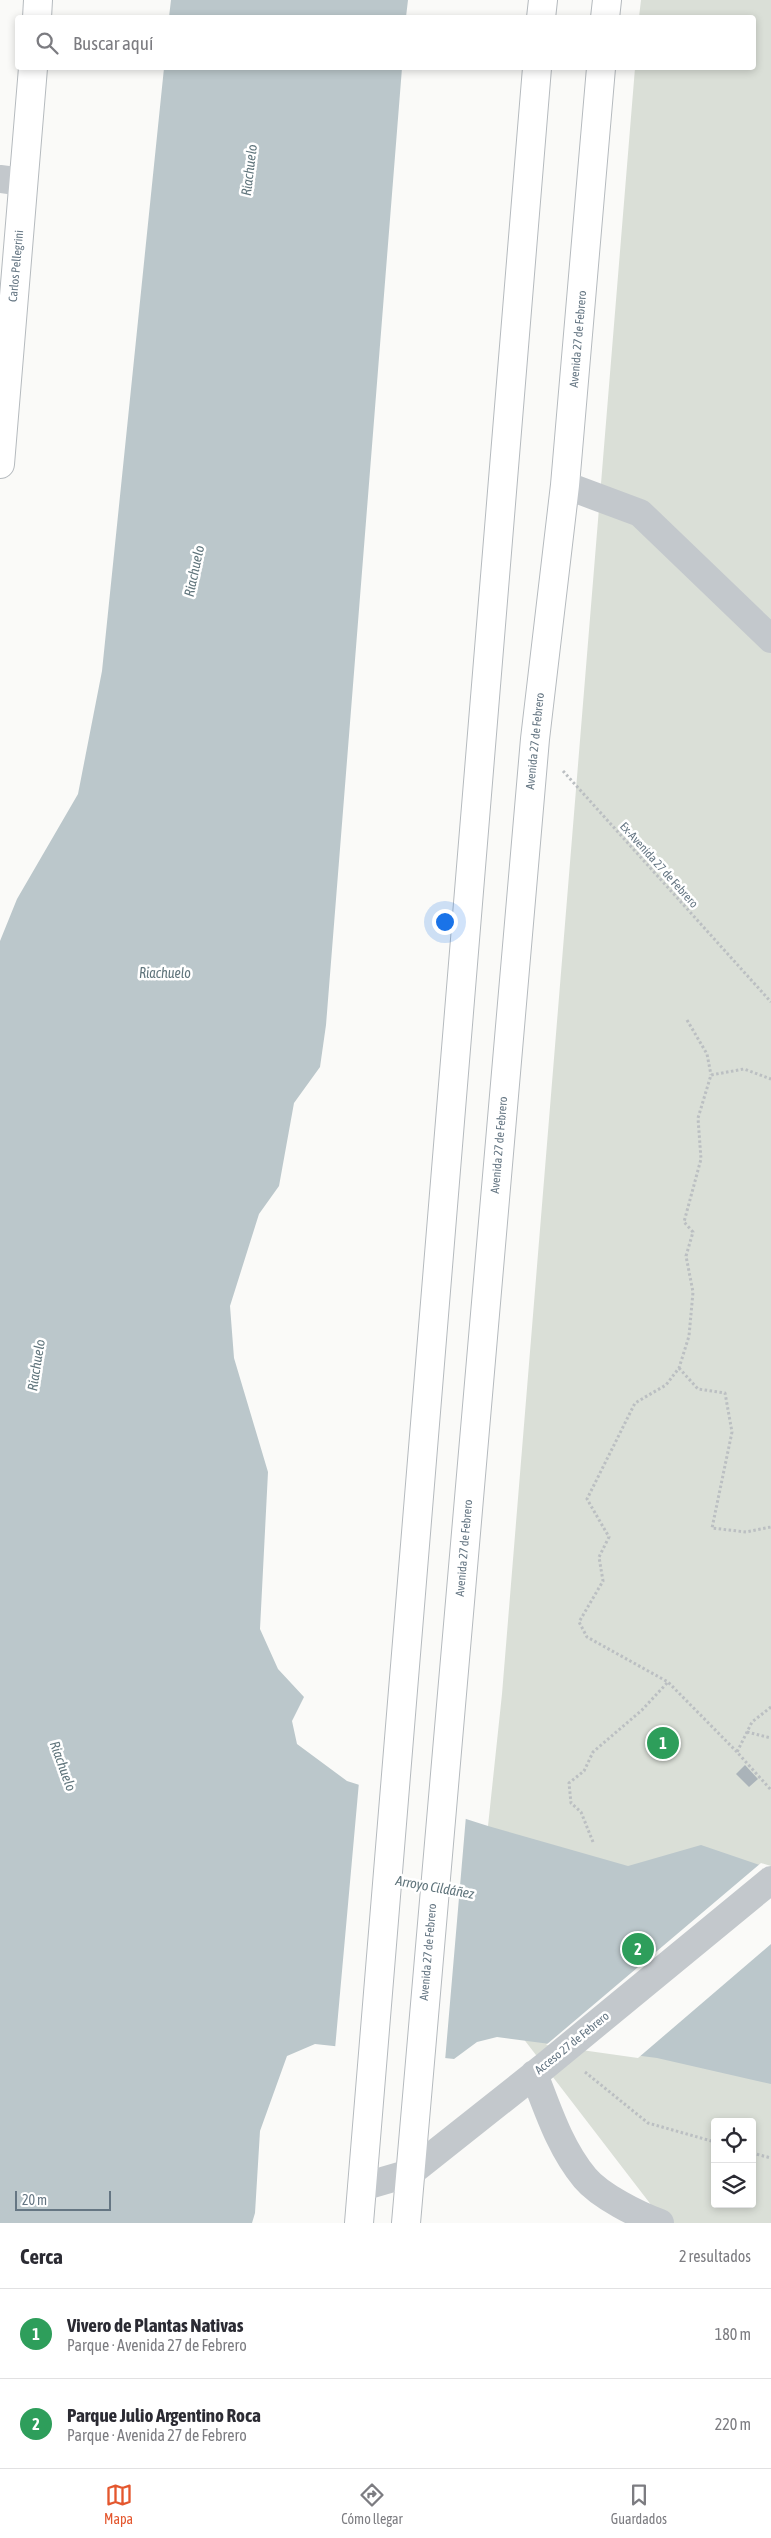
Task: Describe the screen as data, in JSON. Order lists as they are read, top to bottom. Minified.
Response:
{"streets":{"main road":["Carlos Pellegrini","Avenida 27 de Febrero"],"lane":["Acceso 27 de Febrero"],"path":["Ex-Avenida 27 de Febrero"]},"crossings":[["Avenida 27 de Febrero","Ex-Avenida 27 de Febrero"],["Avenida 27 de Febrero","Acceso 27 de Febrero"]],"water":["Riachuelo","Arroyo Cildáñez"],"scale_bar":"20 m","page":{"search":"Buscar aquí","pins":["1","2"],"scale":"20 m","heading":["Cerca","2 resultados"],"list":[{"mark":"1","name":"Vivero de Plantas Nativas","note":"Parque · Avenida 27 de Febrero","value":"180 m"},{"mark":"2","name":"Parque Julio Argentino Roca","note":"Parque · Avenida 27 de Febrero","value":"220 m"}],"nav":["Mapa","Cómo llegar","Guardados"]}}
